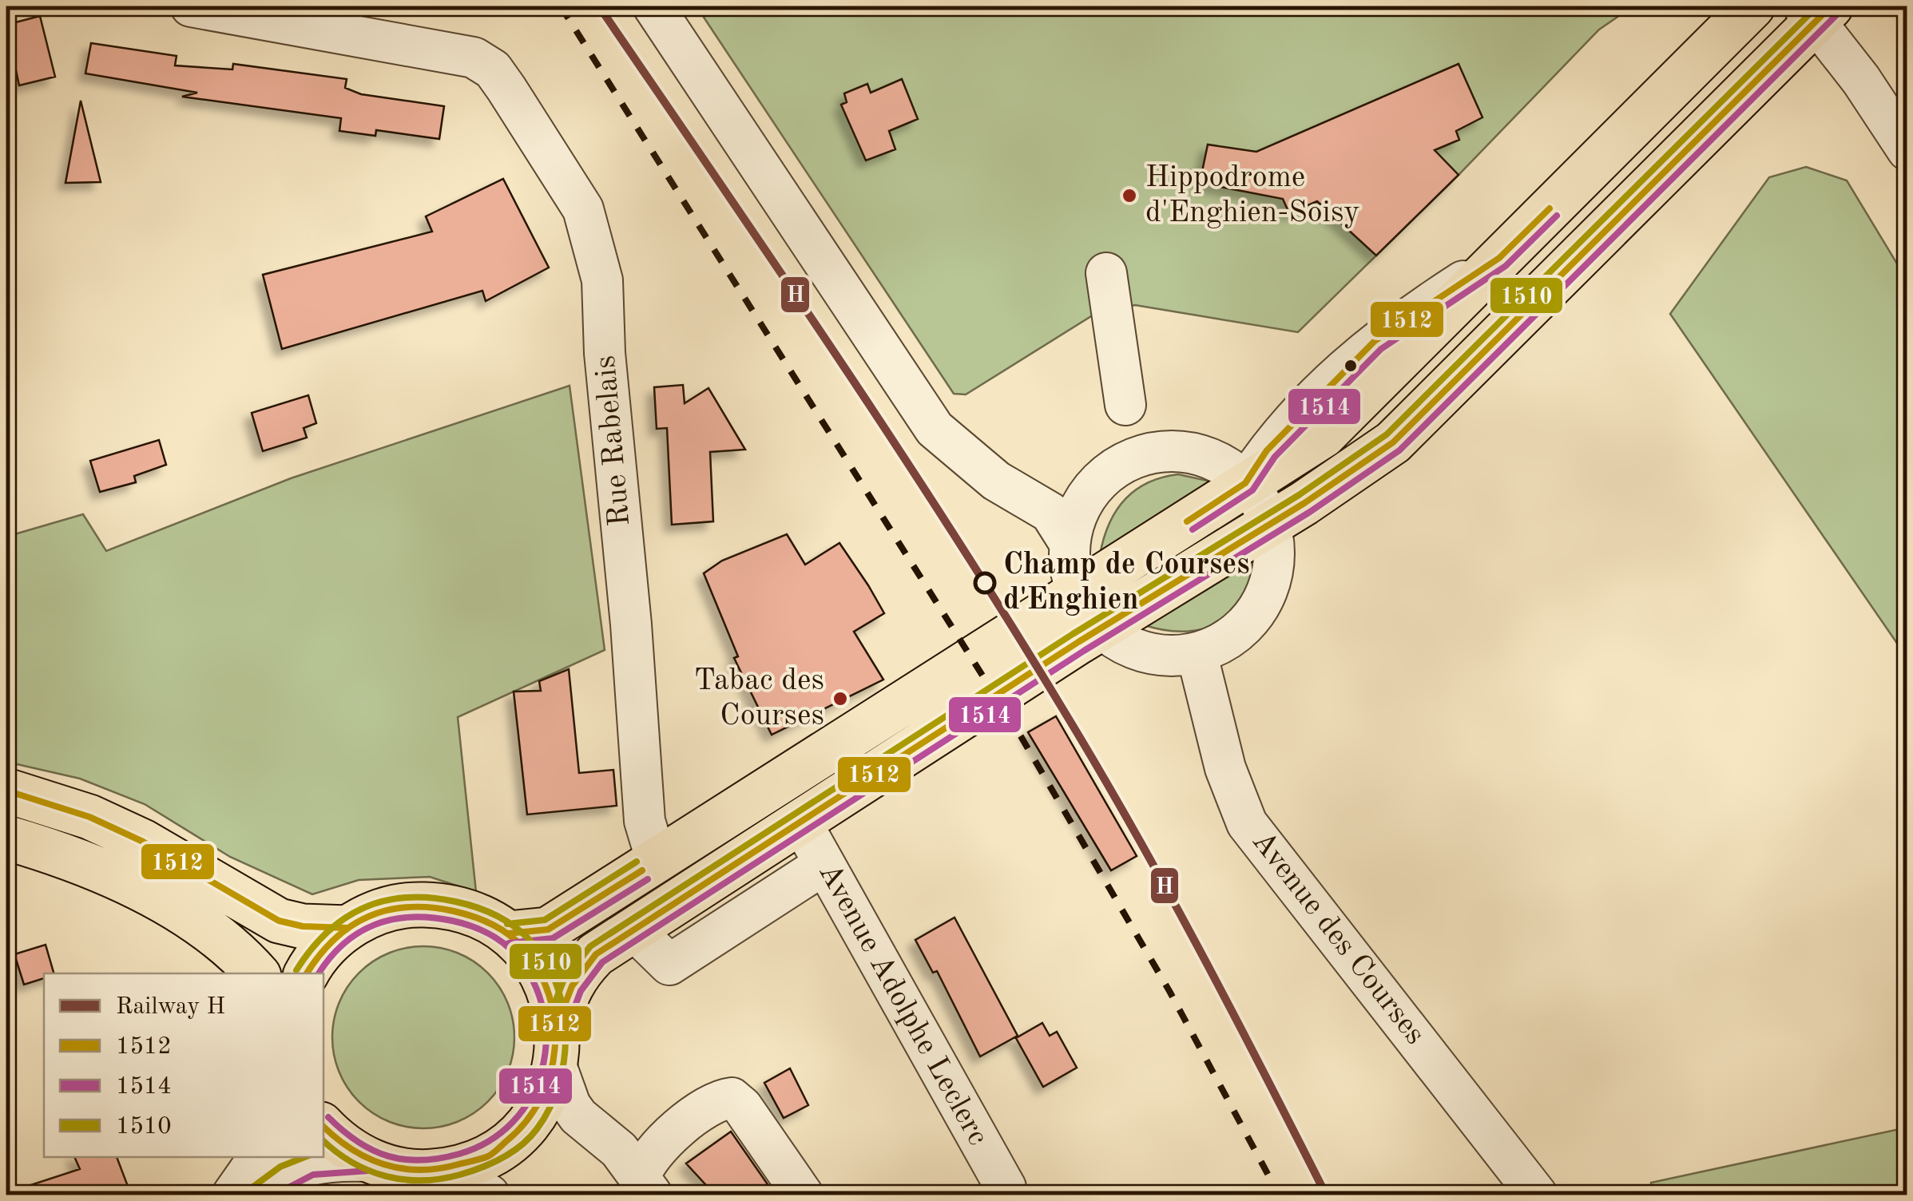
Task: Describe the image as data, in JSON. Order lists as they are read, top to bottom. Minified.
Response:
{"streets":{"street":["Rue Rabelais","Avenue des Courses","Avenue Adolphe Leclerc"]},"places":["Hippodrome d'Enghien-Soisy","Champ de Courses d'Enghien","Tabac des Courses"],"lines":["rail line H","transit line 1512","transit line 1510","transit line 1514"],"legend":["Railway H","1512","1514","1510"]}
